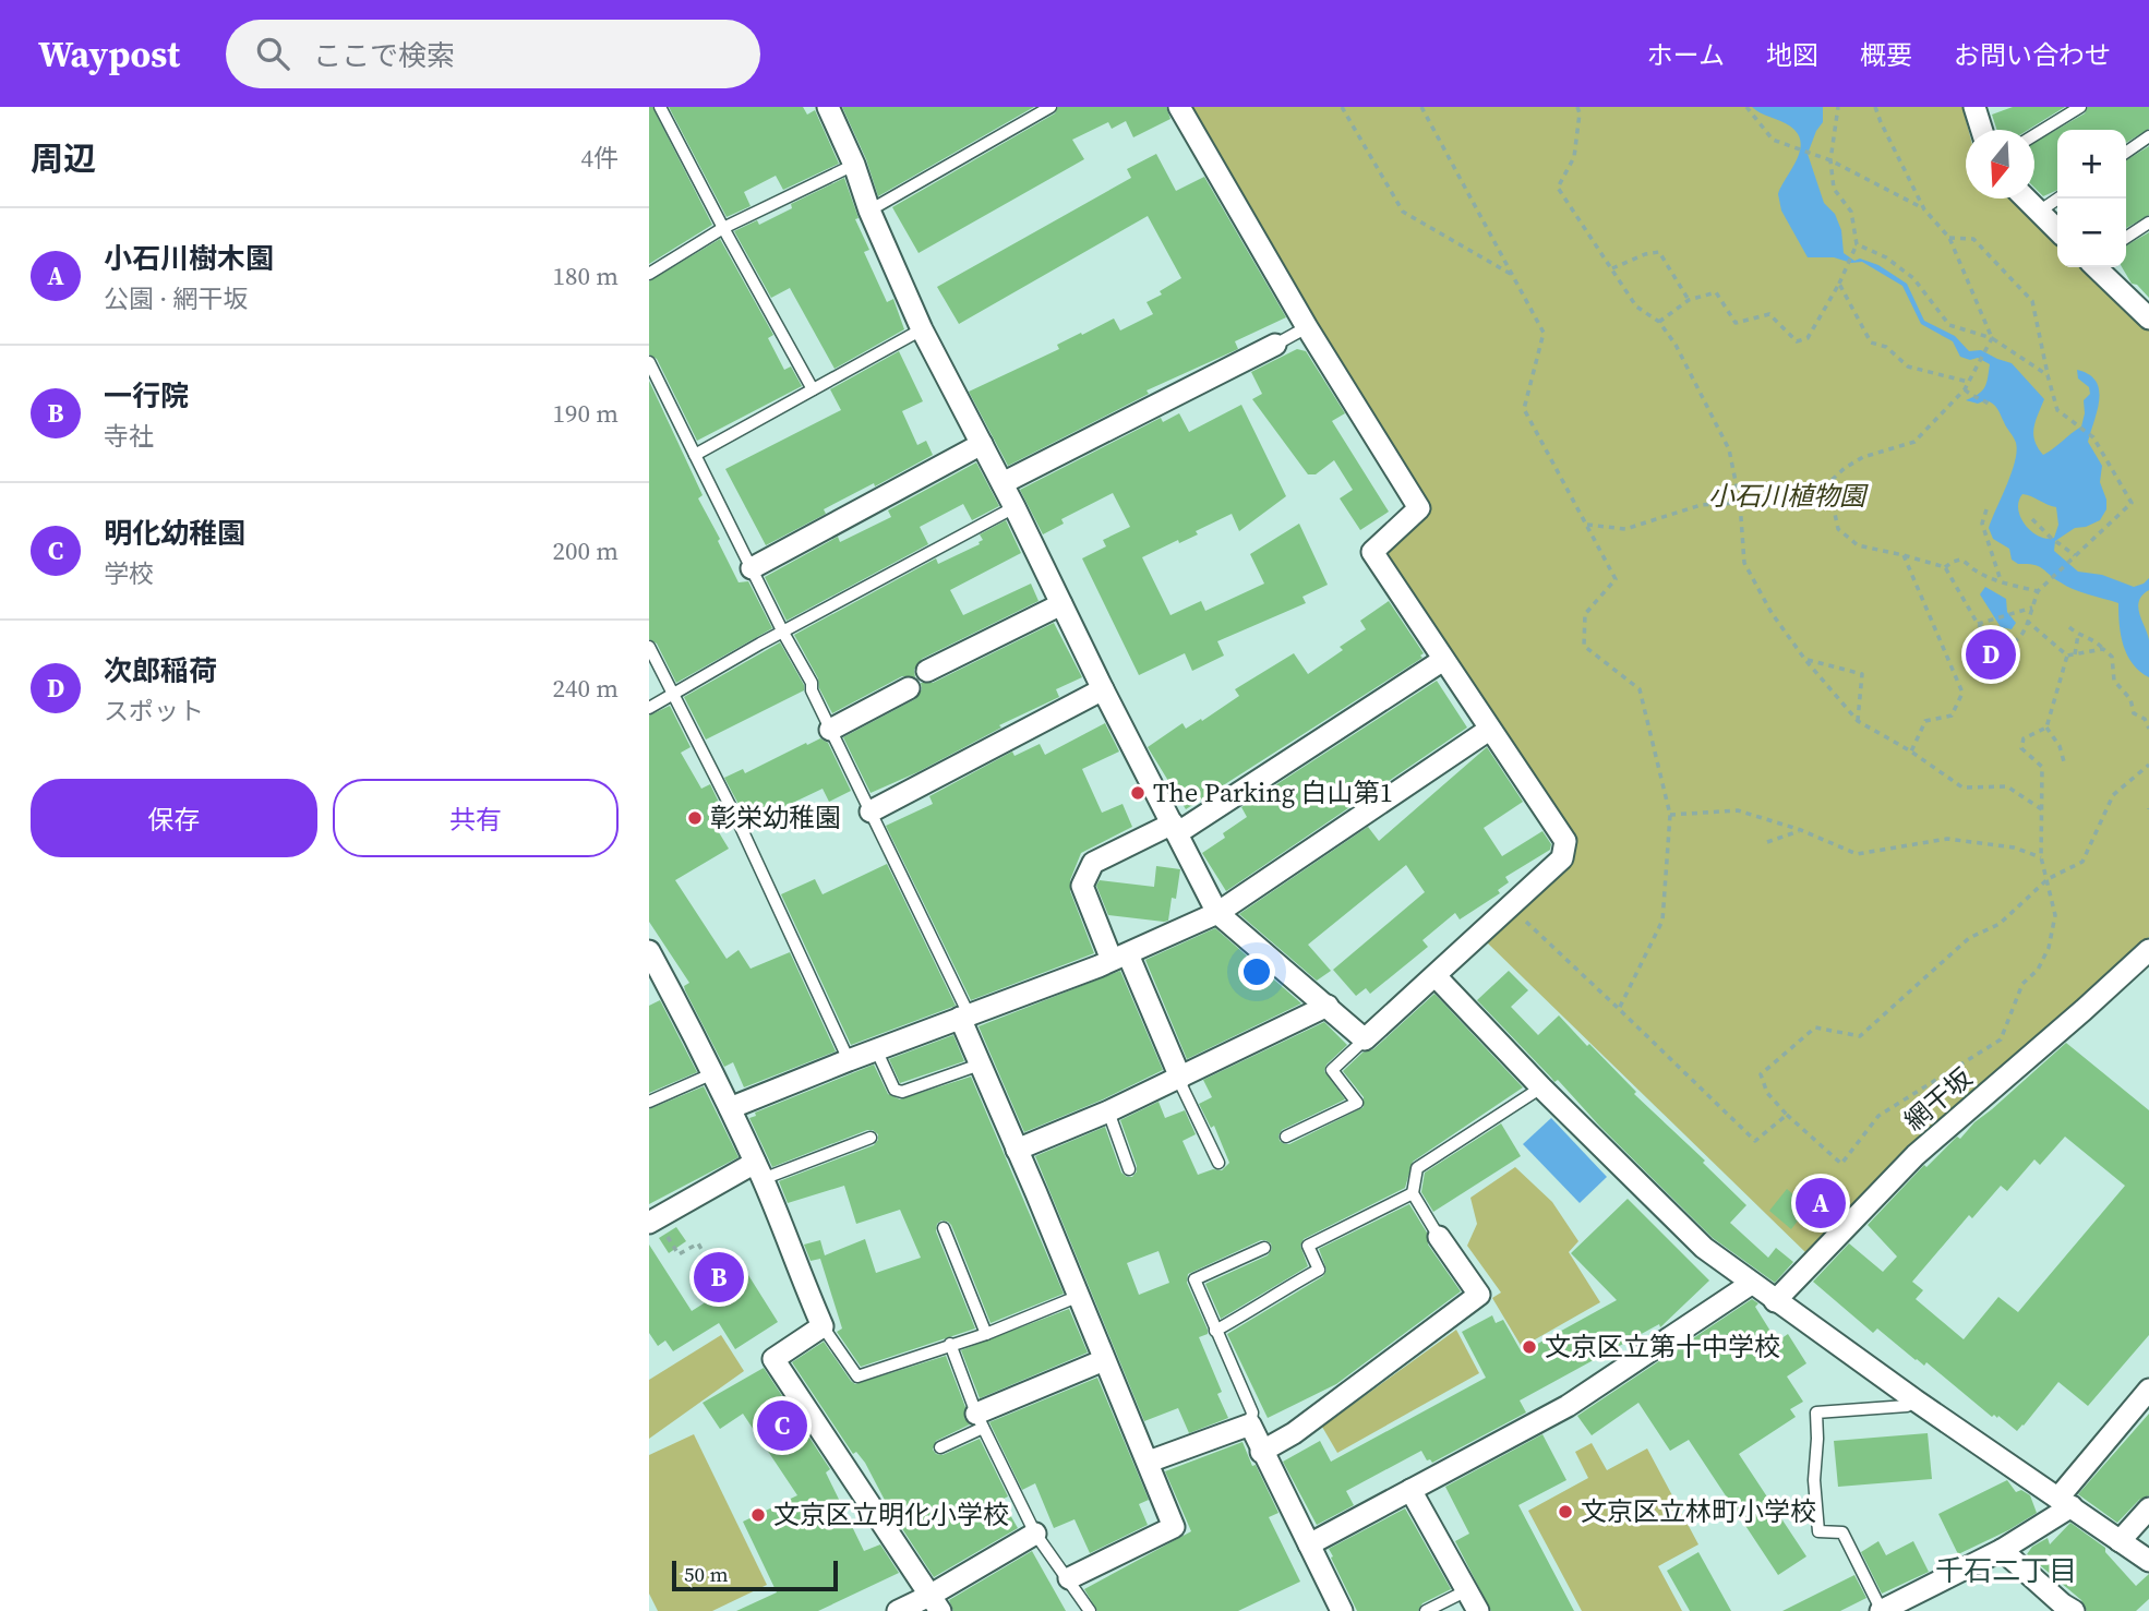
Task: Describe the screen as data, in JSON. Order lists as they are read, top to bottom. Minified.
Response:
{"streets":{"street":["網干坂"]},"districts":["千石二丁目"],"parks":["小石川植物園"],"places":["The Parking 白山第1","彰栄幼稚園","文京区立第十中学校","文京区立林町小学校","文京区立明化小学校"],"scale_bar":"50 m","north":"bottom","page":{"header":"Waypost","search":"ここで検索","nav":["ホーム","地図","概要","お問い合わせ"],"heading":["周辺","4件"],"map_buttons":["+","−"],"list":[{"mark":"A","name":"小石川樹木園","note":"公園 · 網干坂","value":"180 m"},{"mark":"B","name":"一行院","note":"寺社","value":"190 m"},{"mark":"C","name":"明化幼稚園","note":"学校","value":"200 m"},{"mark":"D","name":"次郎稲荷","note":"スポット","value":"240 m"}],"pins":["D","A","B","C"],"buttons":["保存","共有"],"scale":"50 m"}}
